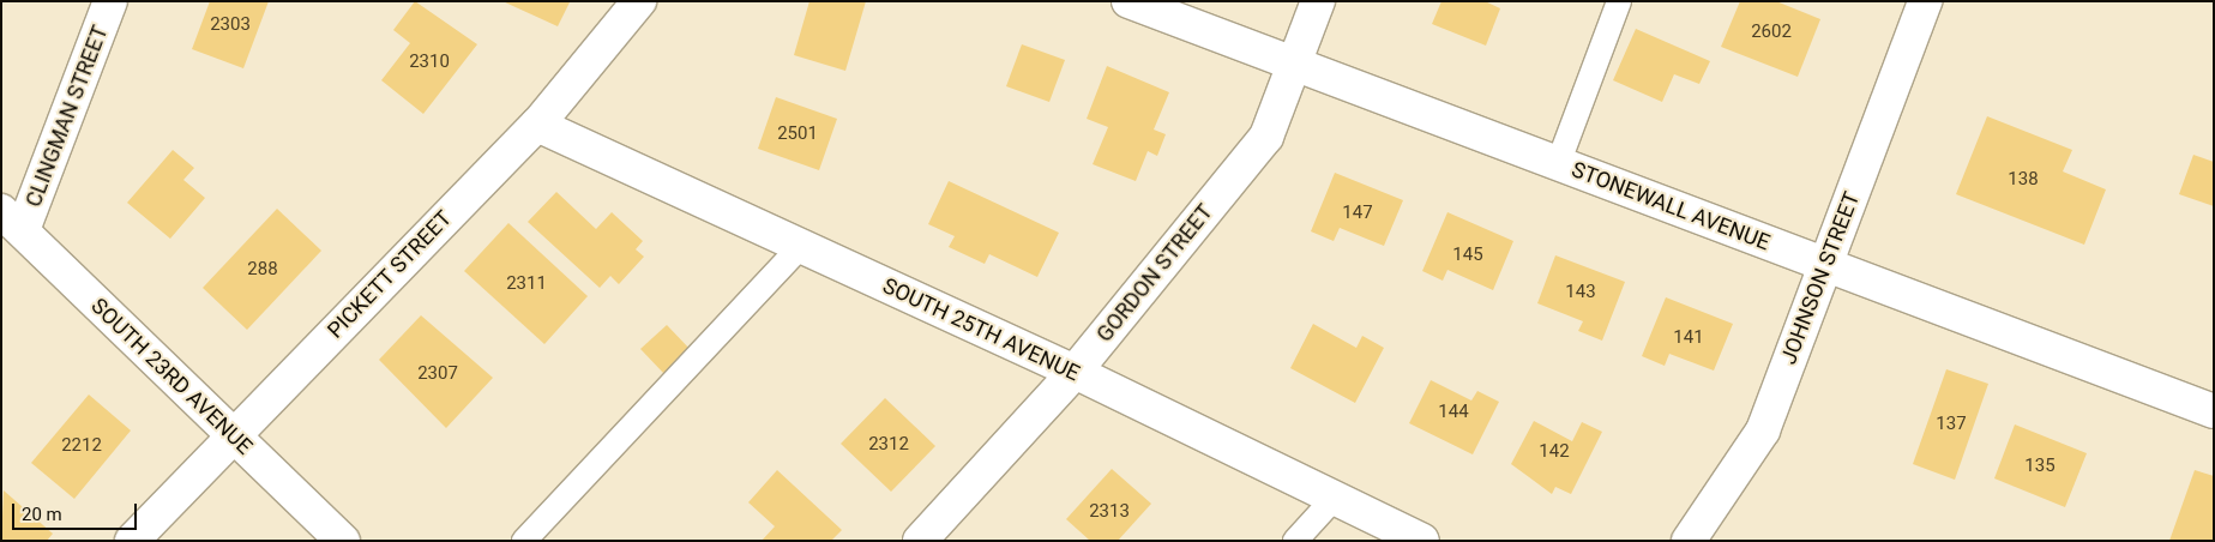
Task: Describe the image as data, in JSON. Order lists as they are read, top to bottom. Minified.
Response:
{"streets":{"street":["CLINGMAN STREET","STONEWALL AVENUE","GORDON STREET","PICKETT STREET","JOHNSON STREET","SOUTH 25TH AVENUE","SOUTH 23RD AVENUE"]},"crossings":[["CLINGMAN STREET","SOUTH 23RD AVENUE"],["STONEWALL AVENUE","GORDON STREET"],["STONEWALL AVENUE","JOHNSON STREET"],["GORDON STREET","SOUTH 25TH AVENUE"],["PICKETT STREET","SOUTH 25TH AVENUE"],["PICKETT STREET","SOUTH 23RD AVENUE"]],"house_numbers":["2303","2602","2310","2501","138","147","145","288","2311","143","141","2307","144","137","2312","2212","142","135","2313"],"scale_bar":"20 m"}
